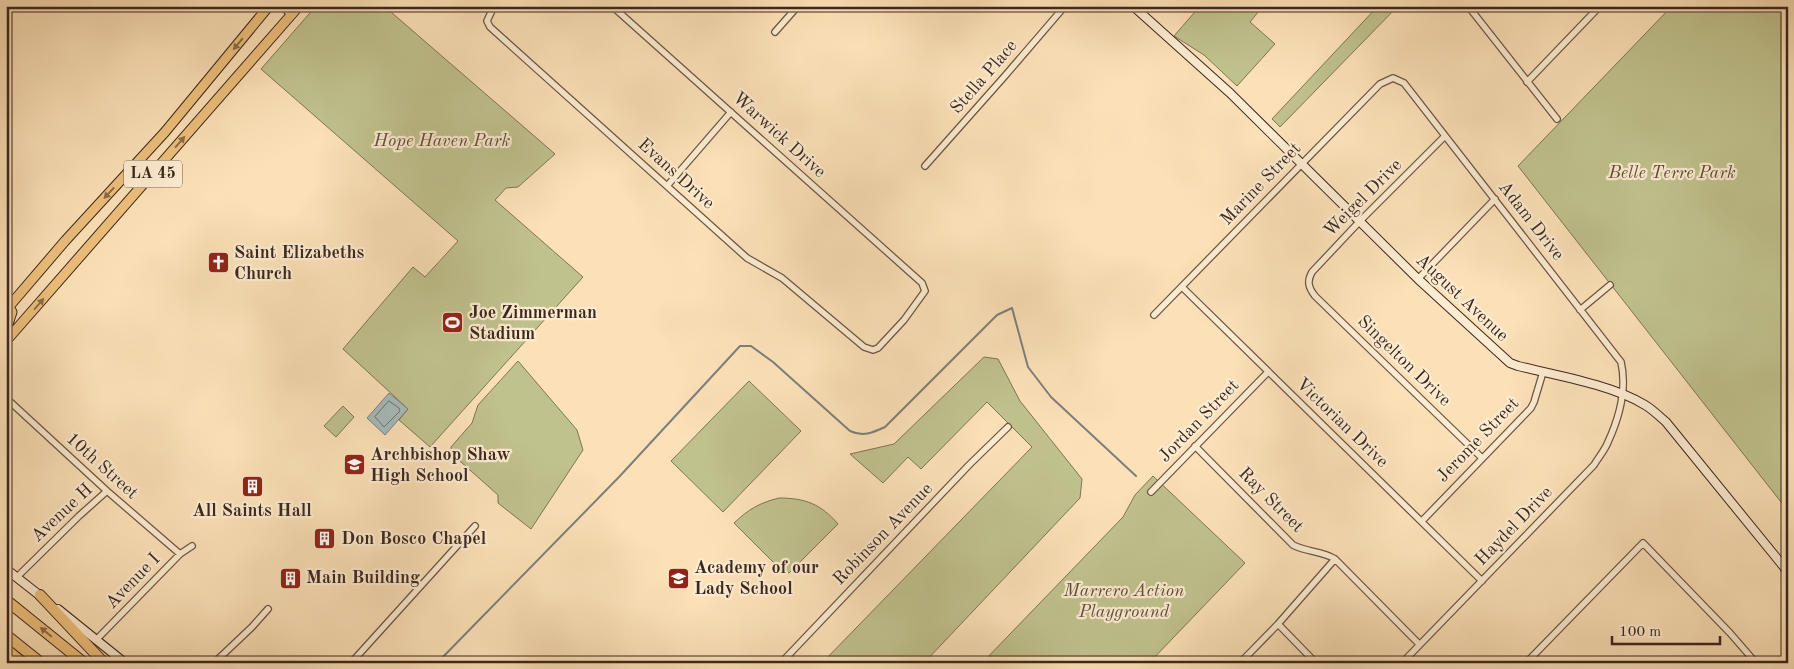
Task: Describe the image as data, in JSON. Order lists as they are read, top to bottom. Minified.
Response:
{"streets":{"main road":["LA 45"],"street":["Stella Place","Warwick Drive","Evans Drive","Marine Street","Weigel Drive","Adam Drive","August Avenue","Singelton Drive","Jordan Street","Victorian Drive","Jerome Street","10th Street","Ray Street","Avenue H","Haydel Drive","Robinson Avenue","Avenue I"]},"crossings":[["Warwick Drive","Evans Drive"],["Marine Street","Adam Drive"],["Marine Street","August Avenue"],["Marine Street","Victorian Drive"],["Weigel Drive","Adam Drive"],["Weigel Drive","August Avenue"],["Weigel Drive","Singelton Drive"],["Adam Drive","August Avenue"],["Adam Drive","Haydel Drive"],["August Avenue","Jerome Street"],["August Avenue","Haydel Drive"],["Singelton Drive","Jerome Street"],["Jordan Street","Victorian Drive"],["Jordan Street","Ray Street"],["Victorian Drive","Jerome Street"],["Victorian Drive","Haydel Drive"],["10th Street","Avenue H"],["10th Street","Avenue I"],["Ray Street","Haydel Drive"]],"parks":["Hope Haven Park","Belle Terre Park","Marrero Action Playground"],"places":{"church":["Saint Elizabeths Church"],"sports":["Joe Zimmerman Stadium"],"school or university":["Archbishop Shaw High School","Academy of our Lady School"],"building":["All Saints Hall","Don Bosco Chapel","Main Building"]},"scale_bar":"100 m"}
